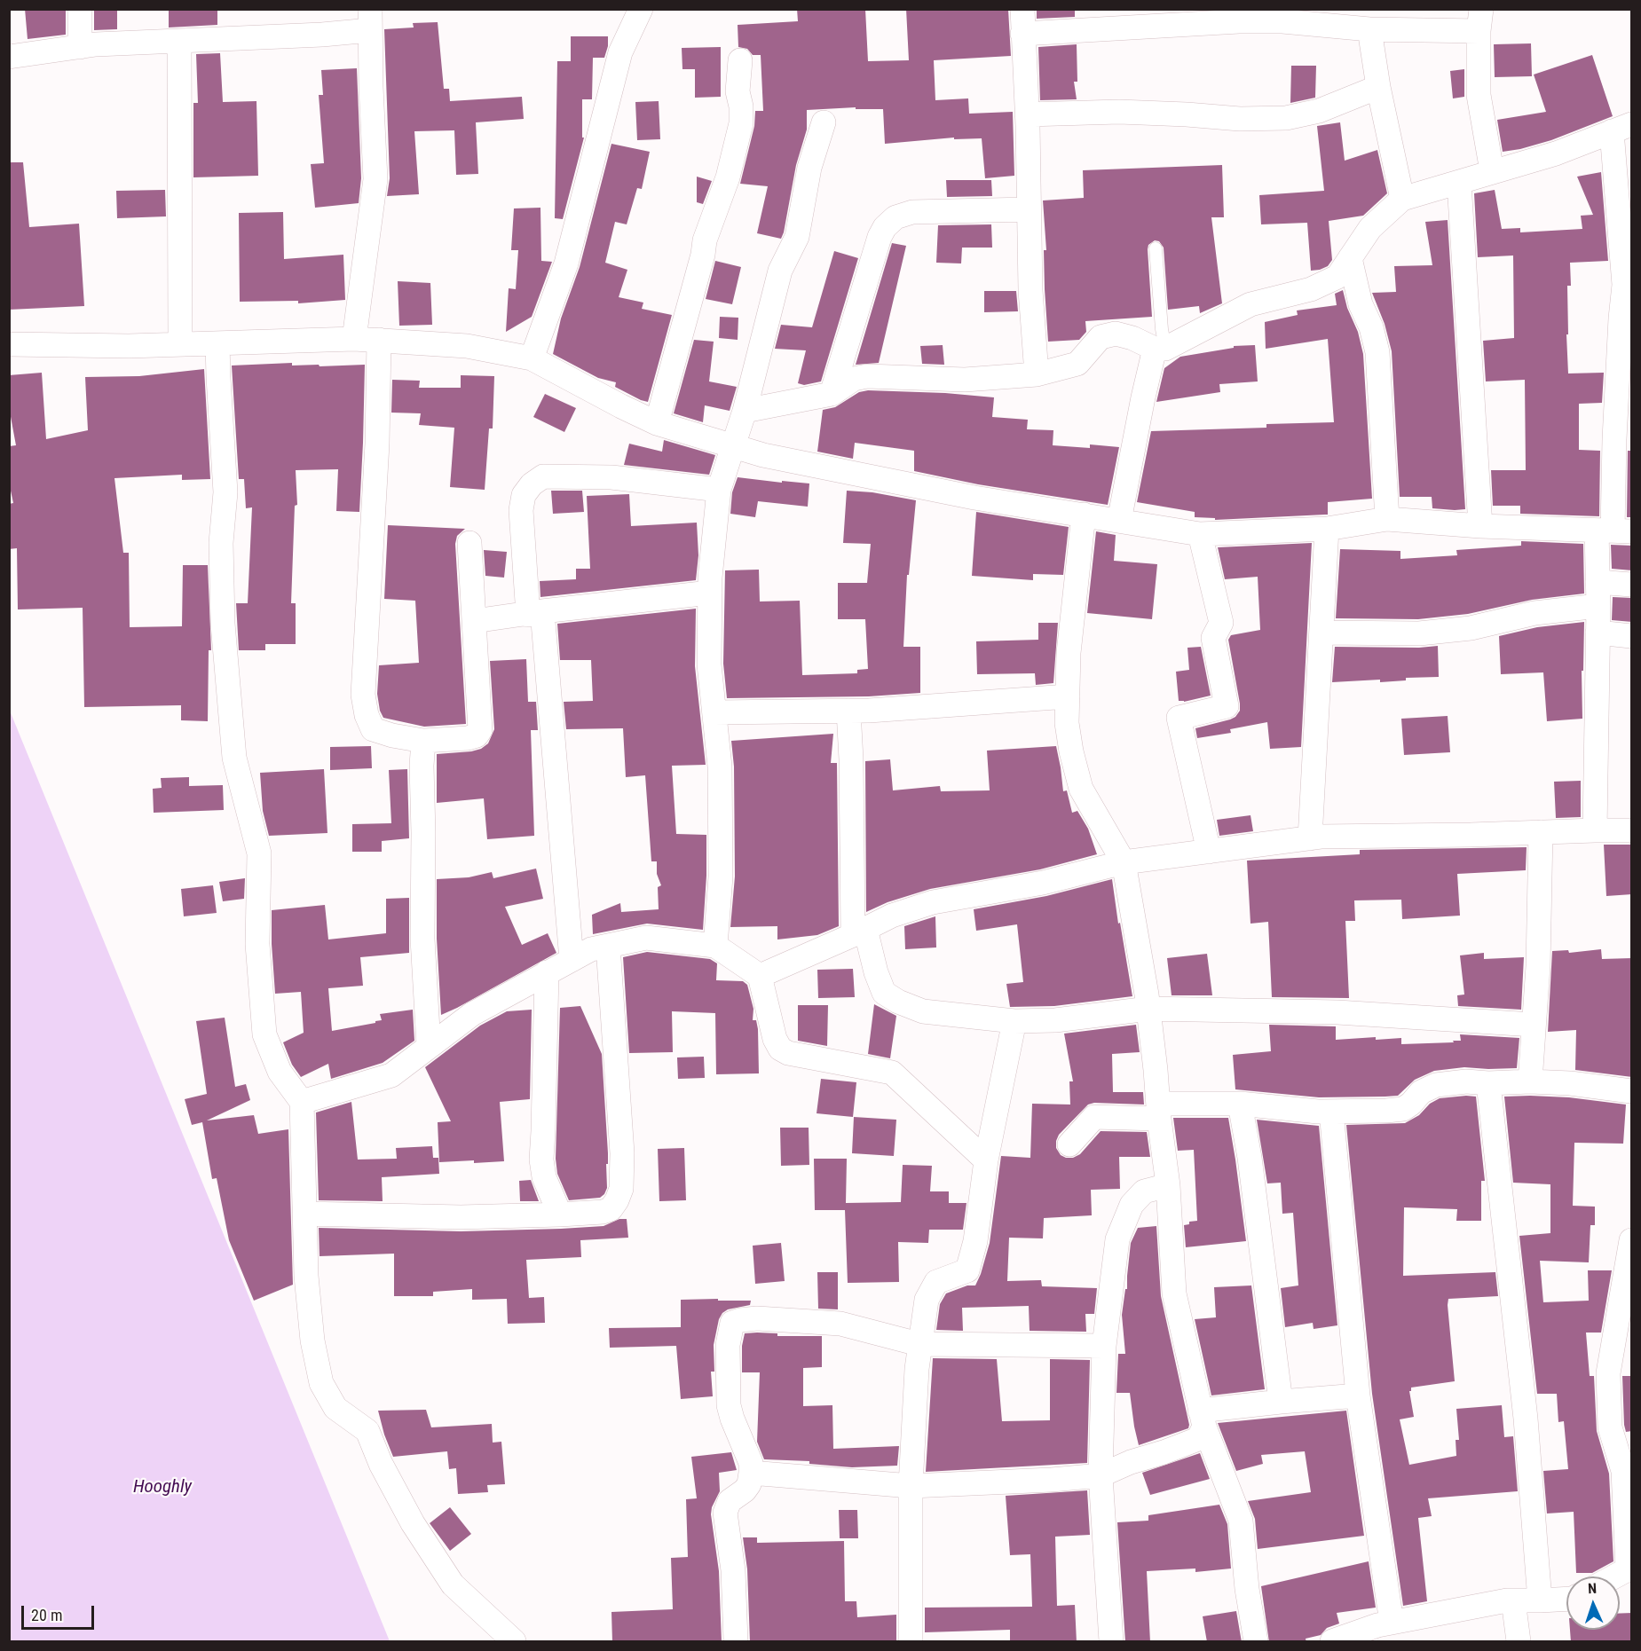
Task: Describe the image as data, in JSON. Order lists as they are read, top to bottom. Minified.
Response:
{"water":["Hooghly"],"scale_bar":"20 m","north":"top"}
